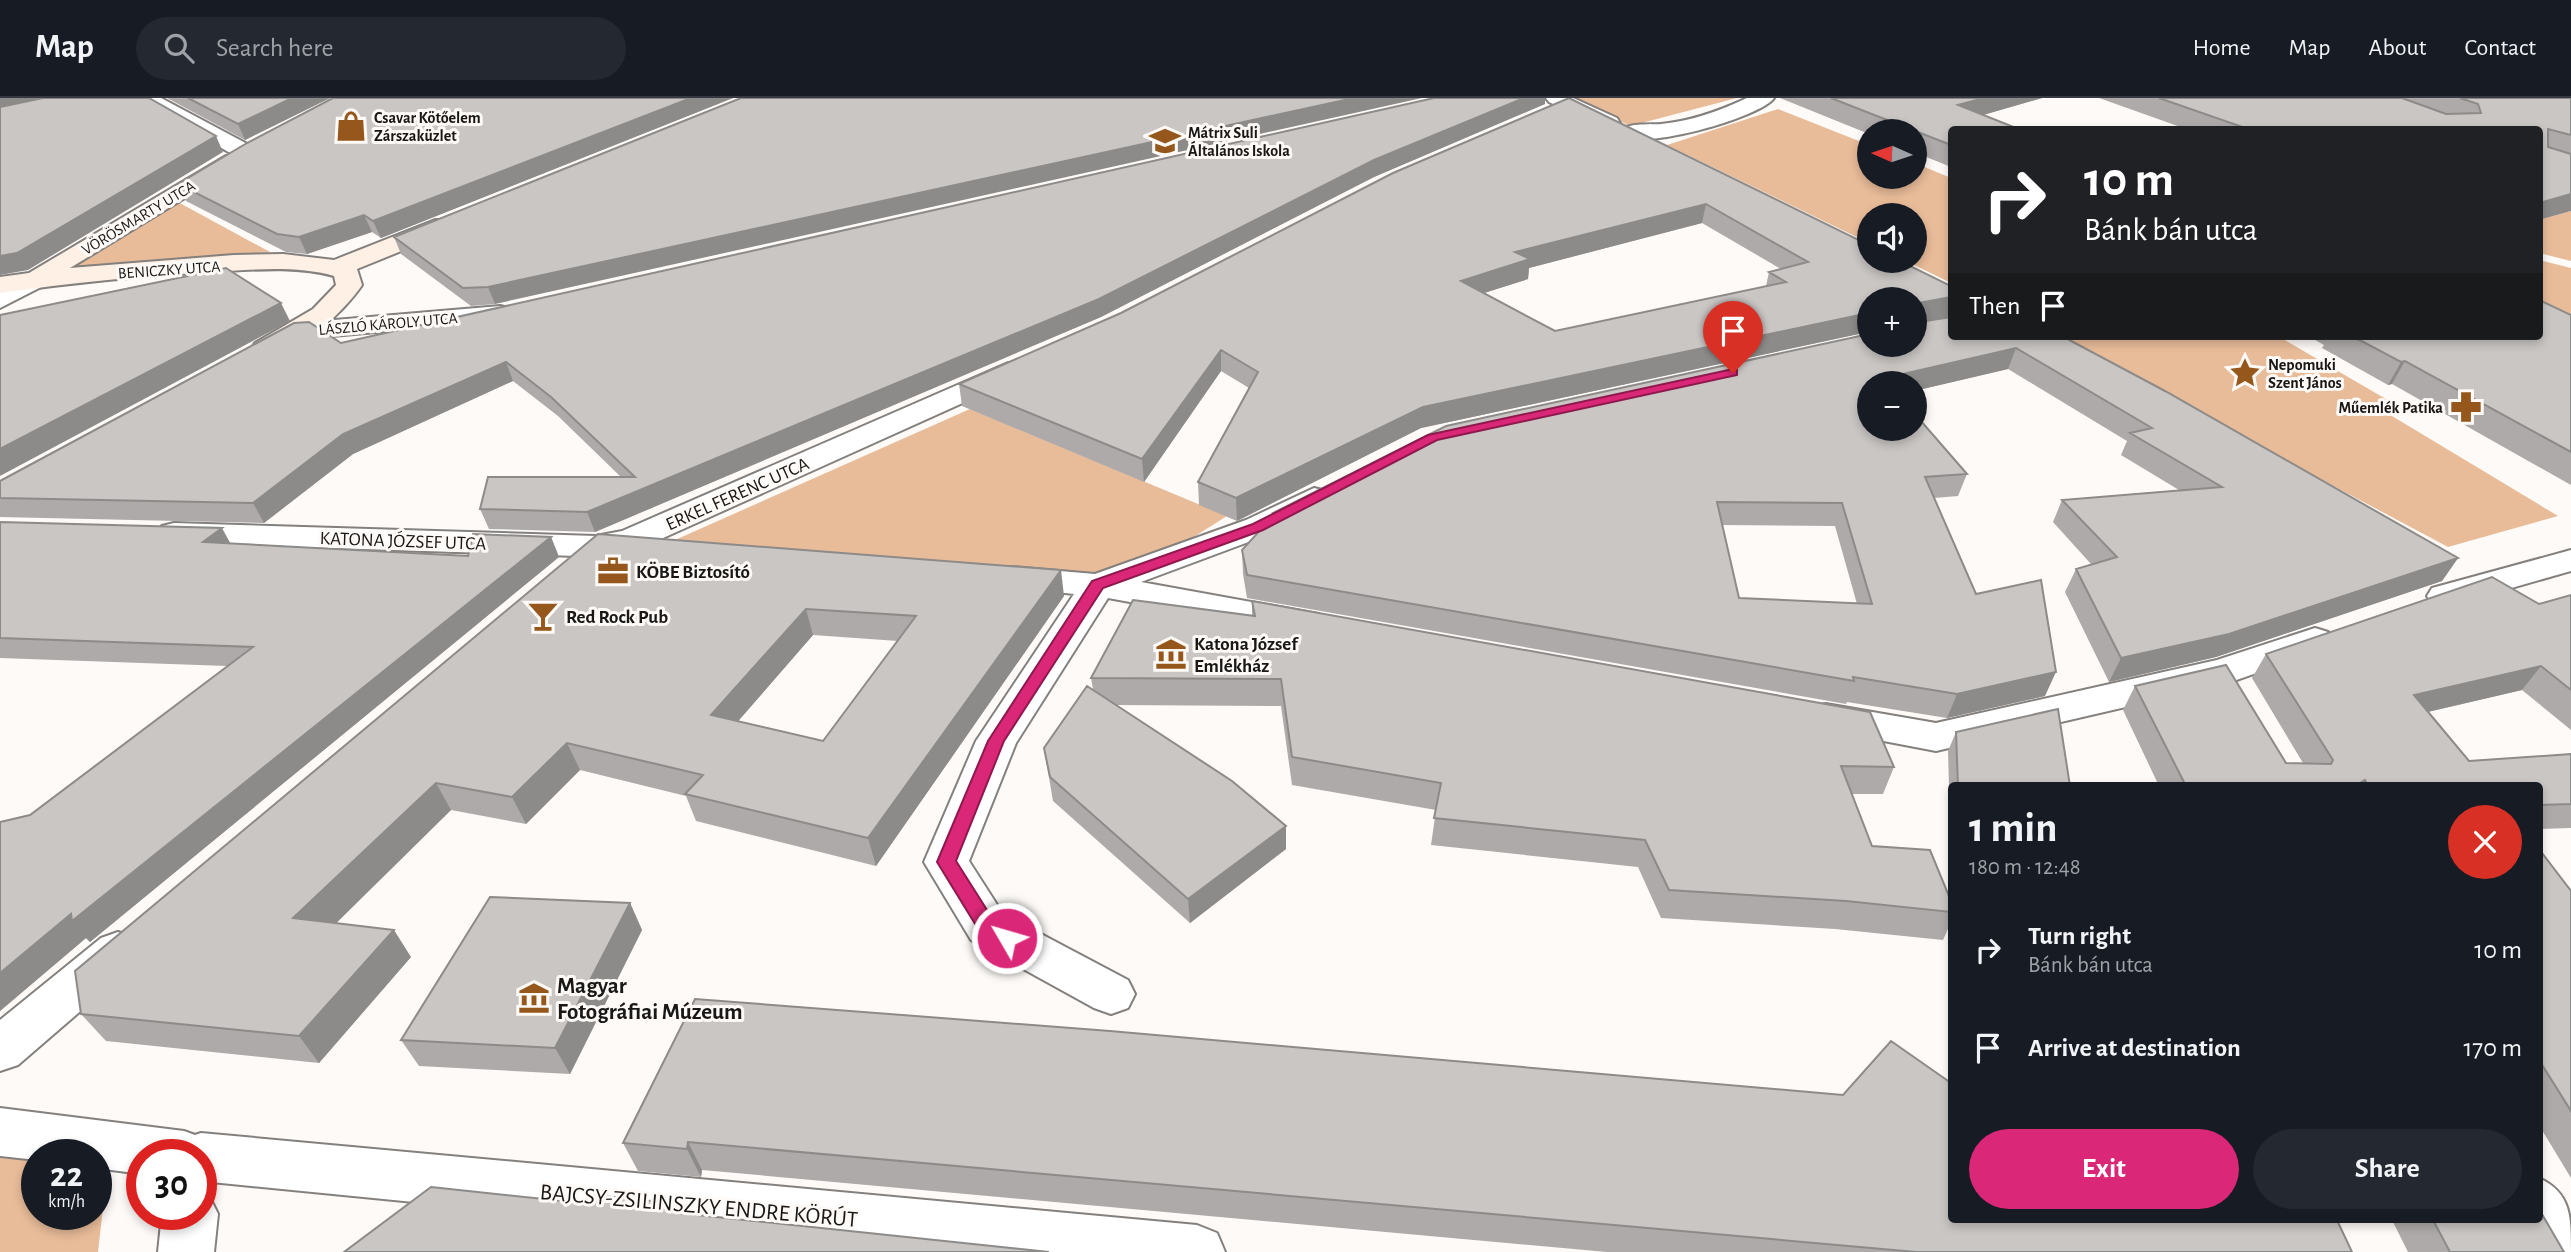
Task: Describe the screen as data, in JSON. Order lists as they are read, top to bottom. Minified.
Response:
{"streets":{"street":["VÖRÖSMARTY UTCA","BENICZKY UTCA","LÁSZLÓ KÁROLY UTCA","ERKEL FERENC UTCA","KATONA JÓZSEF UTCA","BAJCSY-ZSILINSZKY ENDRE KÖRÚT"]},"crossings":[["VÖRÖSMARTY UTCA","BENICZKY UTCA"],["ERKEL FERENC UTCA","KATONA JÓZSEF UTCA"]],"places":{"shop":["Csavar Kötőelem Zárszaküzlet"],"school or university":["Mátrix Suli Általános Iskola"],"place":["Nepomuki Szent János"],"pharmacy":["Műemlék Patika"],"office":["KÖBE Biztosító"],"bar":["Red Rock Pub"],"museum":["Katona József Emlékház","Magyar Fotográfiai Múzeum"]},"north":"left","page":{"header":"Map","search":"Search here","nav":["Home","Map","About","Contact"],"map_buttons":["+","−"],"turn":["10 m","Bánk bán utca"],"then":"Then","heading":["1 min","180 m · 12:48"],"list":[{"name":"Turn right","note":"Bánk bán utca","value":"10 m"},{"name":"Arrive at destination","value":"170 m"}],"buttons":["Exit","Share"],"speed":"22 km/h","limit":"30"}}
